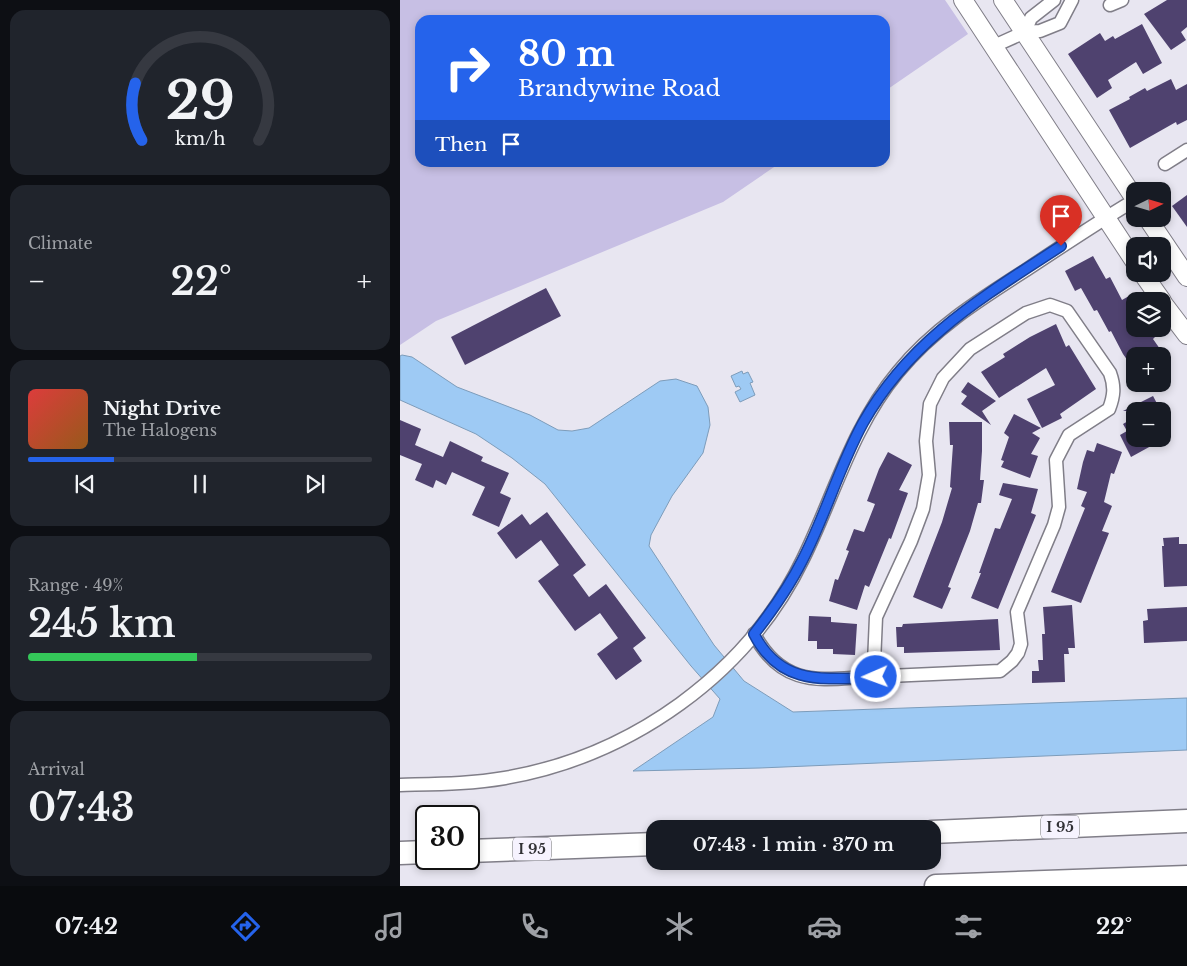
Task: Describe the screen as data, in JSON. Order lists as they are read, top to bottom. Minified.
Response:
{"streets":{"highway":["I 95"]},"north":"right","page":{"turn":["80 m","Brandywine Road"],"then":"Then","map_buttons":["+","−"],"tile":["Climate",["Range · 49%","245 km"],["Arrival","07:43"]],"heat":["−","22°","+"],"song":["Night Drive","The Halogens"],"limit":"30","trip":"07:43 · 1 min · 370 m","tabs":["07:42","22°"],"gauge":["29","km/h"]}}
